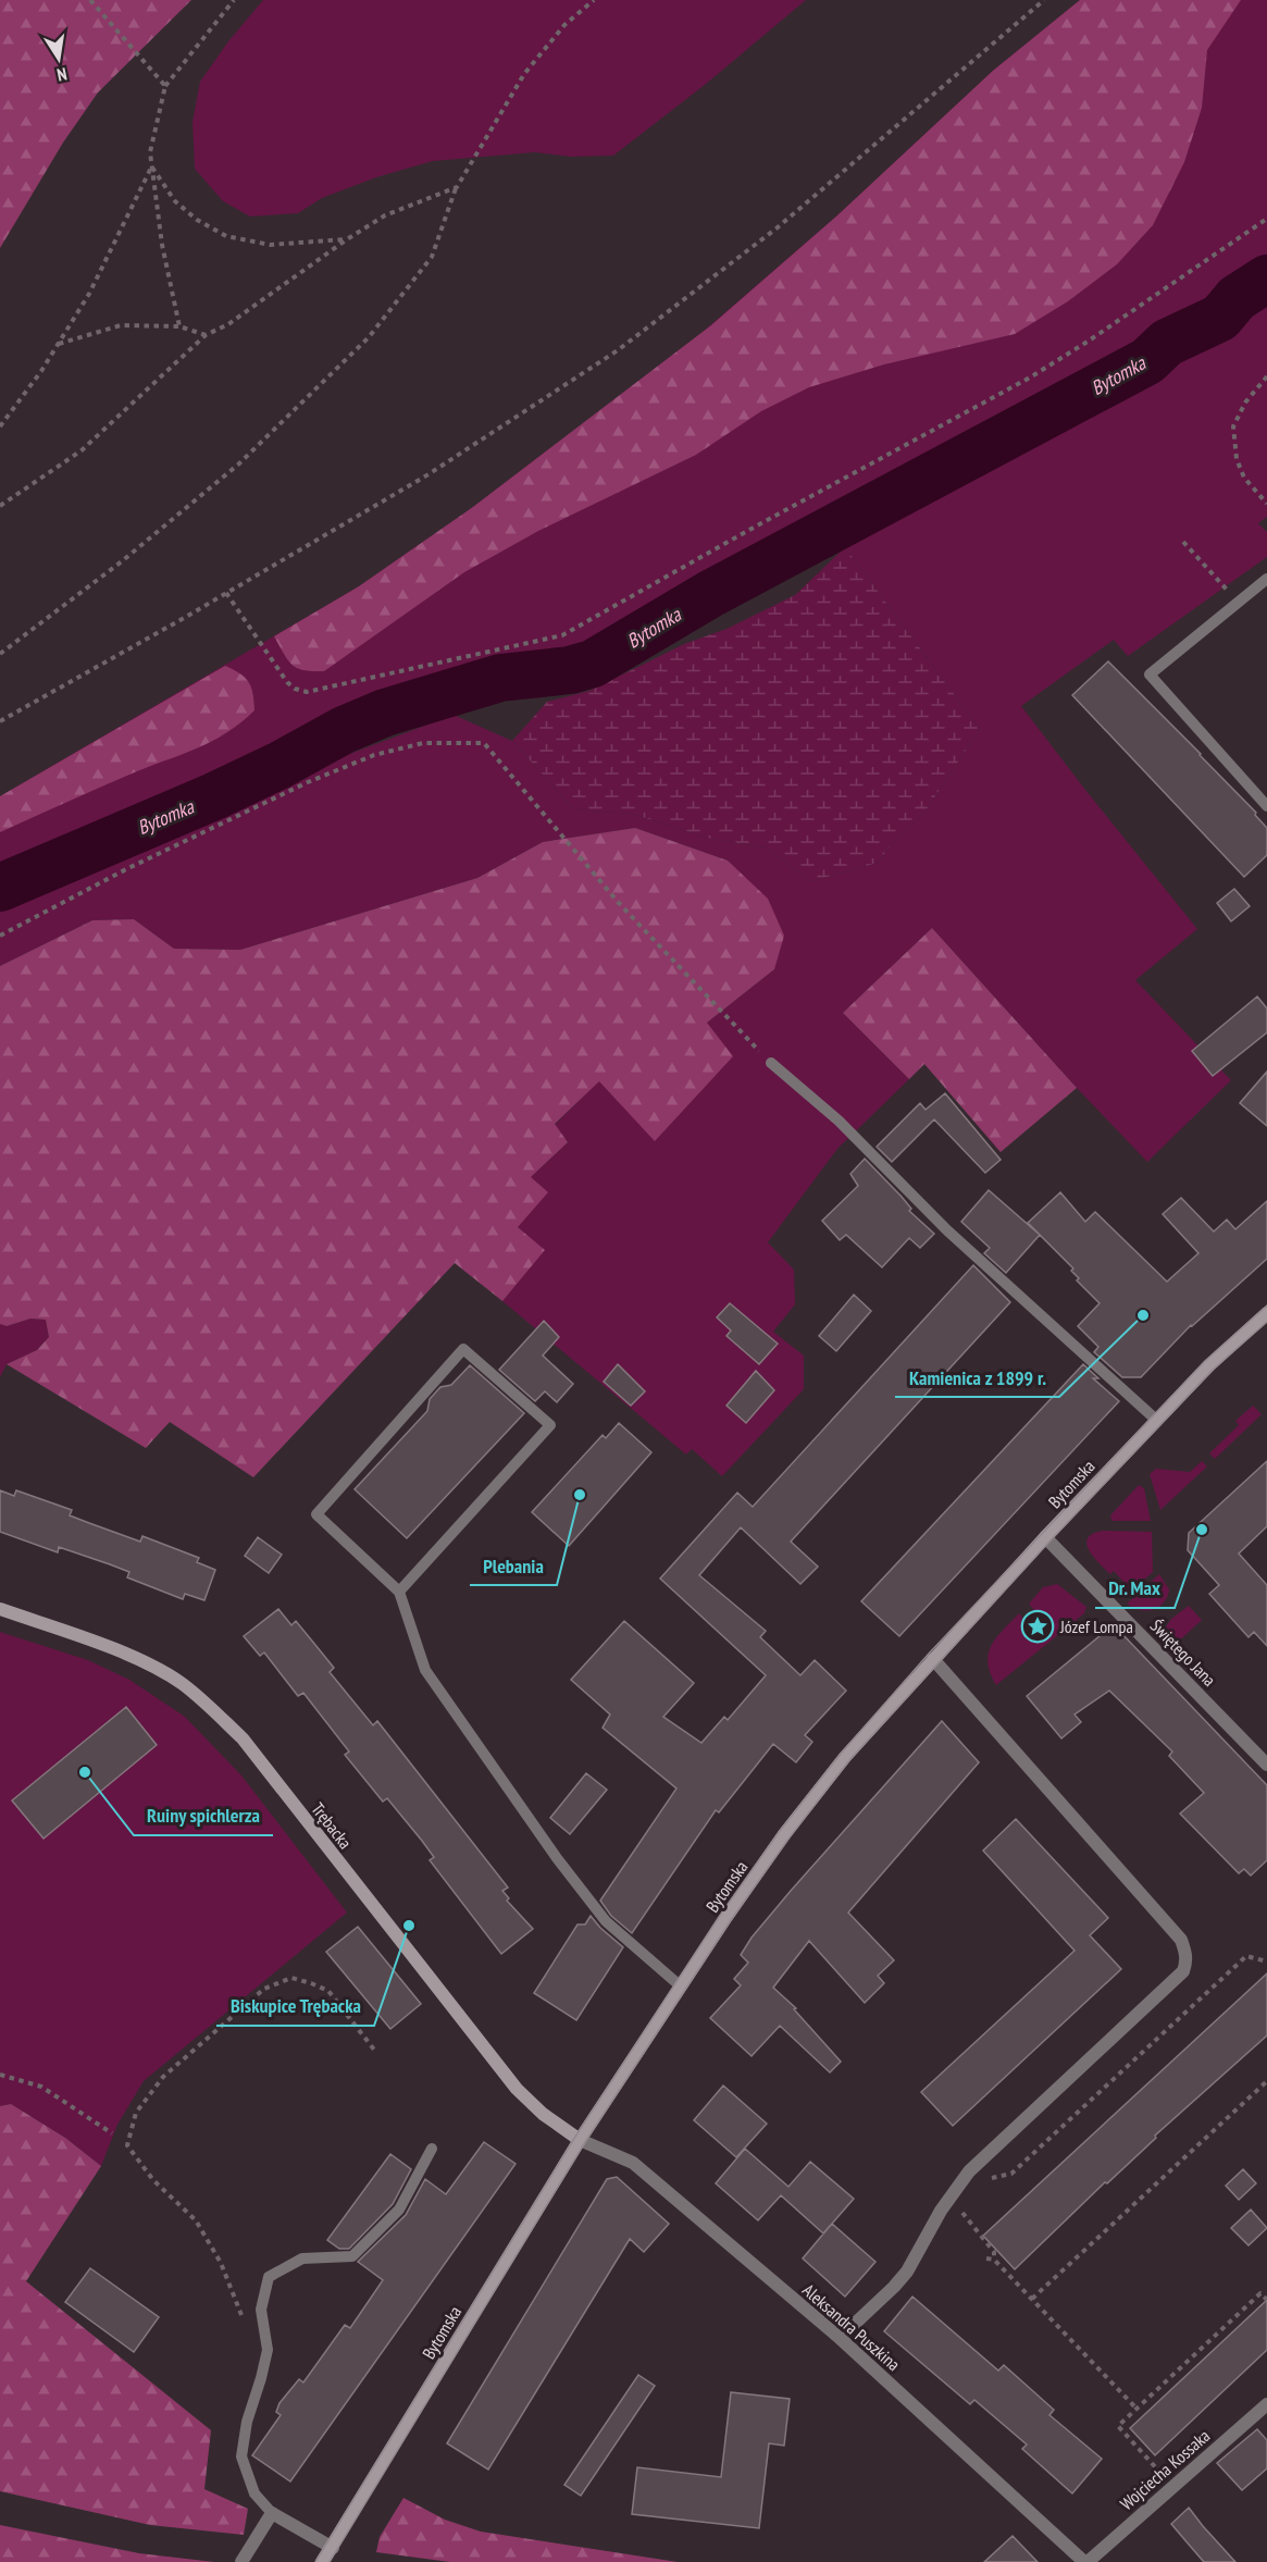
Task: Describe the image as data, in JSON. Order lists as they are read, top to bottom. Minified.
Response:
{"streets":{"street":["Bytomska","Świętego Jana","Trębacka","Aleksandra Puszkina","Wojciecha Kossaka"]},"crossings":[["Bytomska","Świętego Jana"],["Bytomska","Trębacka"],["Bytomska","Aleksandra Puszkina"],["Trębacka","Aleksandra Puszkina"],["Aleksandra Puszkina","Wojciecha Kossaka"]],"water":["Bytomka"],"places":{"other":["Kamienica z 1899 r.","Plebania","Dr. Max","Ruiny spichlerza","Biskupice Trębacka"],"place":["Józef Lompa"]},"north":"bottom"}
